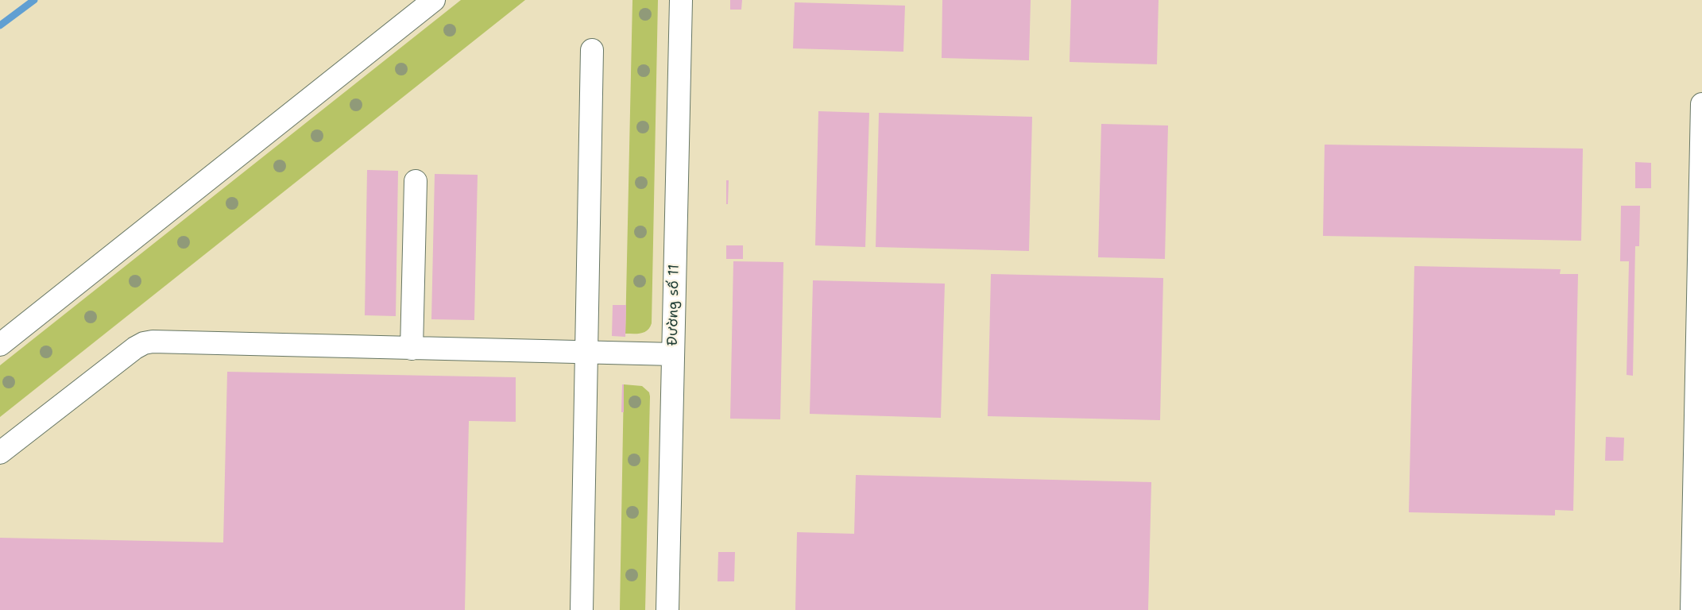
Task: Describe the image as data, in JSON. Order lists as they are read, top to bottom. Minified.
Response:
{"streets":{"street":["Đường số 11"]}}
